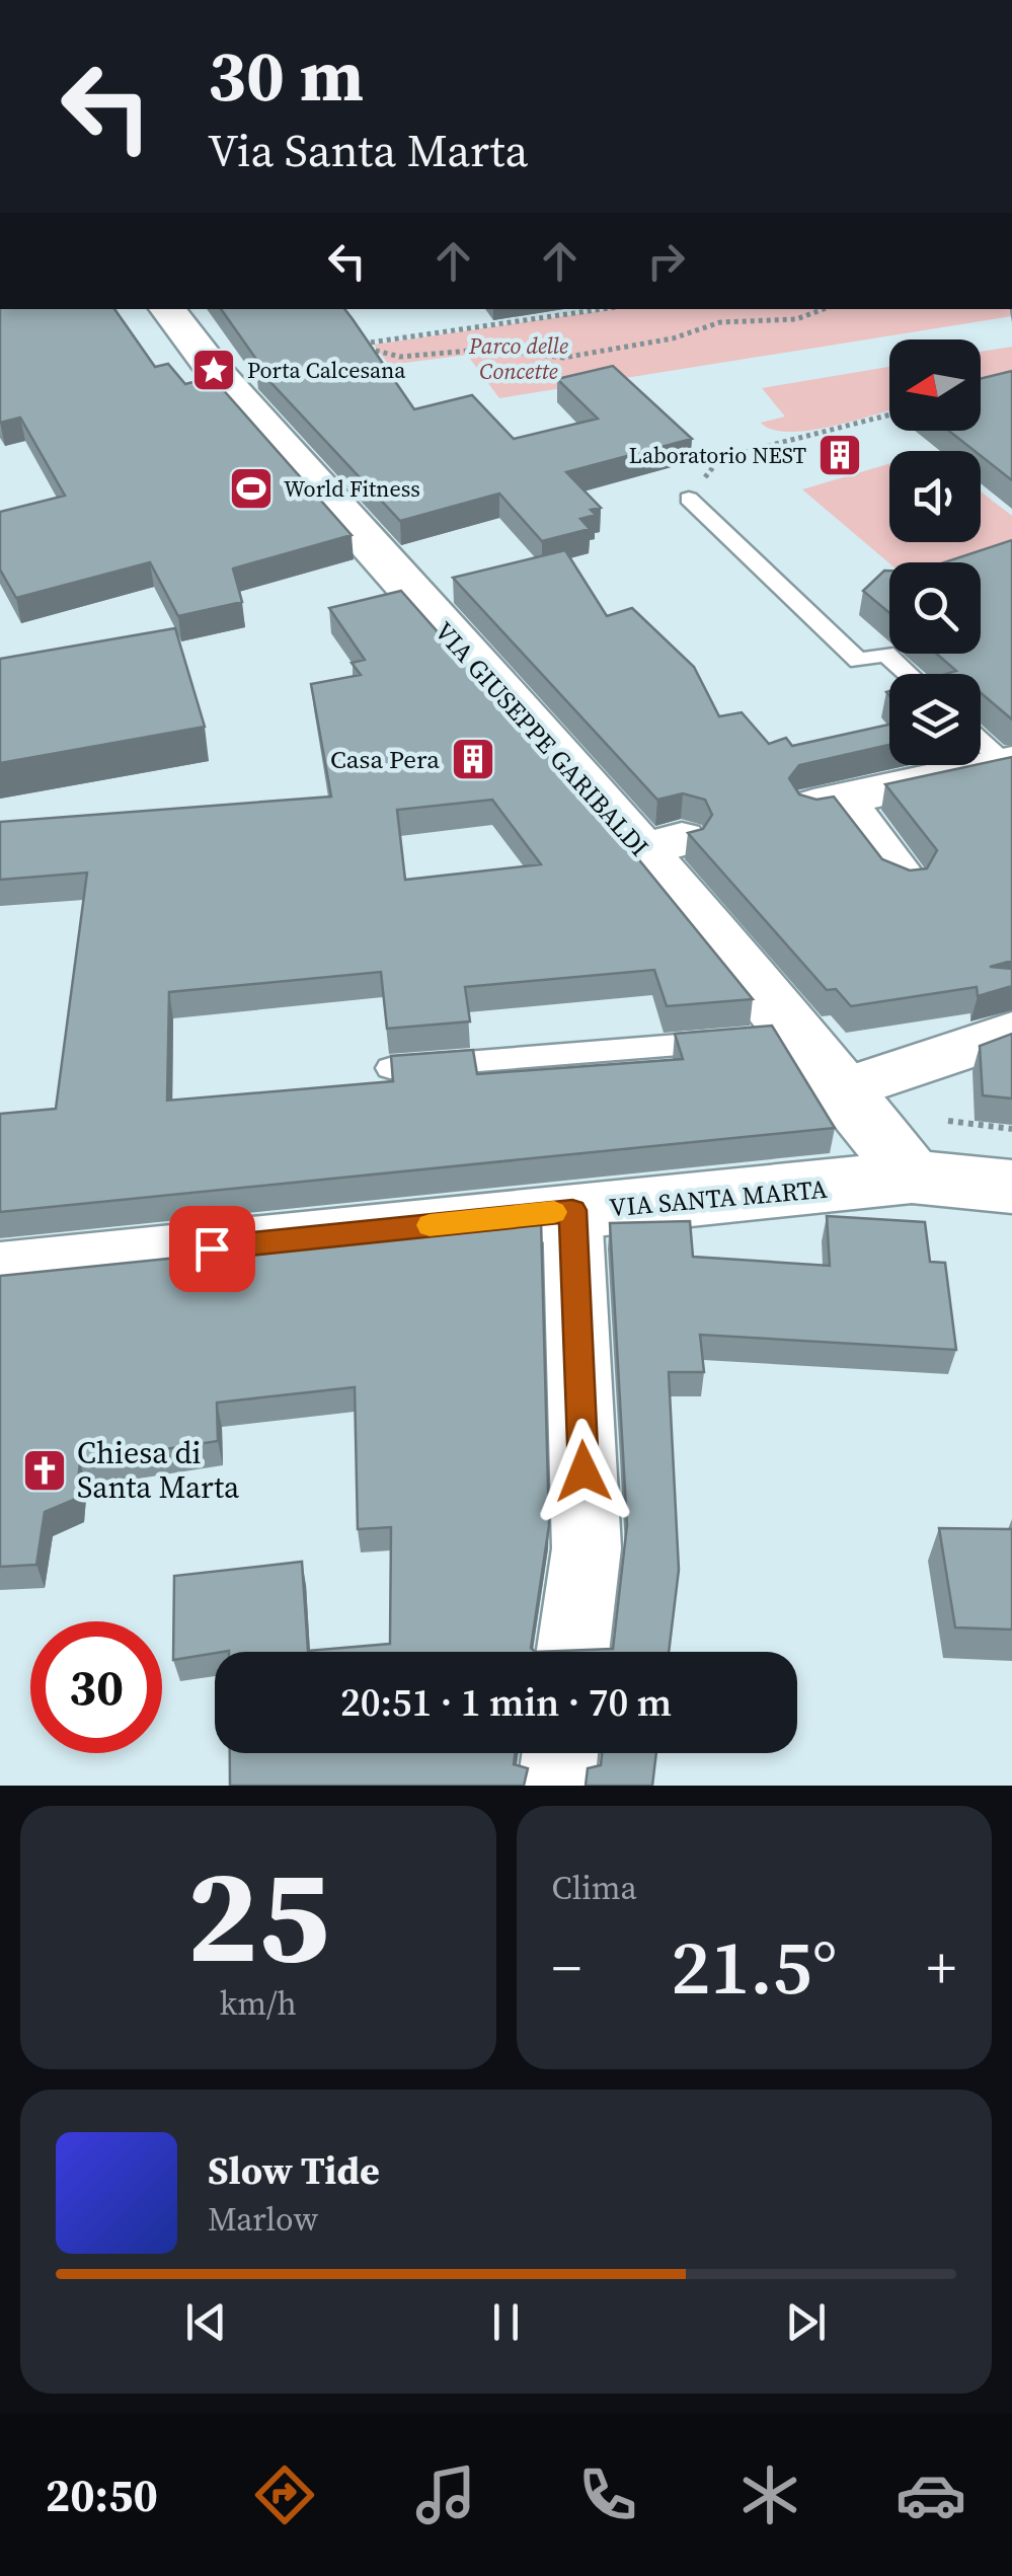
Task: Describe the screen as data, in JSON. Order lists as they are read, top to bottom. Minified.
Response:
{"streets":{"street":["VIA GIUSEPPE GARIBALDI","VIA SANTA MARTA"]},"crossings":[["VIA GIUSEPPE GARIBALDI","VIA SANTA MARTA"]],"parks":["Parco delle Concette"],"places":{"place":["Porta Calcesana"],"building":["Laboratorio NEST","Casa Pera"],"sports":["World Fitness"],"church":["Chiesa di Santa Marta"]},"north":"left","page":{"turn":["30 m","Via Santa Marta"],"limit":"30","trip":"20:51 · 1 min · 70 m","tile":[["25","km/h"],"Clima"],"heat":["−","21.5°","+"],"song":["Slow Tide","Marlow"],"tabs":"20:50"}}
